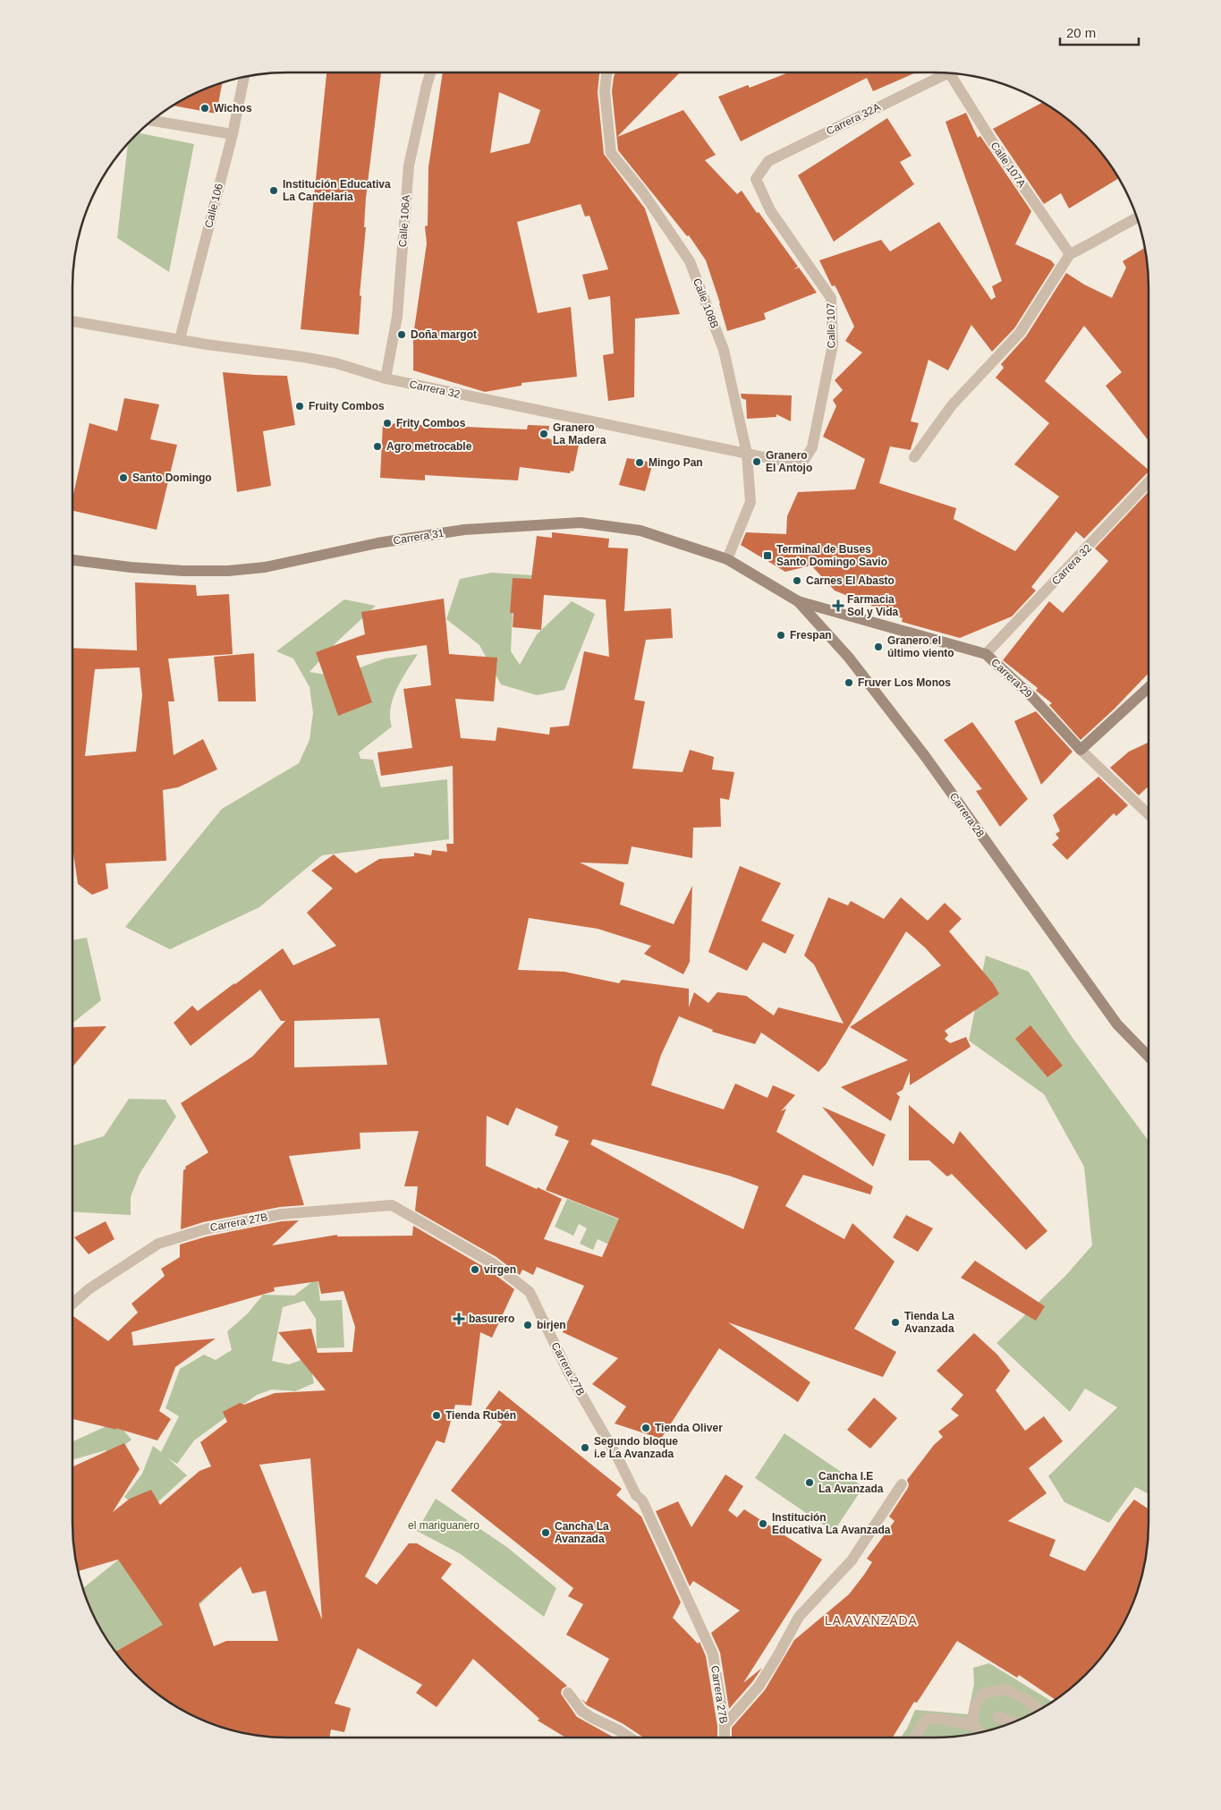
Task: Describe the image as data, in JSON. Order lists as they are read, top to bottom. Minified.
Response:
{"streets":{"street":["Carrera 32A","Calle 107A","Calle 106","Calle 106A","Calle 108B","Calle 107","Carrera 32","Carrera 31","Carrera 29","Carrera 28","Carrera 27B"]},"crossings":[["Carrera 32A","Calle 107"],["Calle 106","Carrera 32"],["Calle 106A","Carrera 32"],["Calle 108B","Carrera 32"],["Calle 108B","Carrera 31"],["Calle 107","Carrera 32"],["Carrera 32","Carrera 29"],["Carrera 31","Carrera 28"],["Carrera 29","Carrera 28"]],"districts":["LA AVANZADA"],"parks":["el mariguanero"],"places":{"other":["Wichos","Institución Educativa La Candelaria","Doña margot","Fruity Combos","Frity Combos","Granero La Madera","Agro metrocable","Granero El Antojo","Mingo Pan","Santo Domingo","Carnes El Abasto","Frespan","Granero el último viento","Fruver Los Monos","virgen","Tienda La Avanzada","birjen","Tienda Rubén","Tienda Oliver","Segundo bloque i.e La Avanzada","Cancha I.E La Avanzada","Institución Educativa La Avanzada","Cancha La Avanzada"],"transit":["Terminal de Buses Santo Domingo Savio"],"health":["Farmacia Sol y Vida","basurero"]},"scale_bar":"20 m"}
